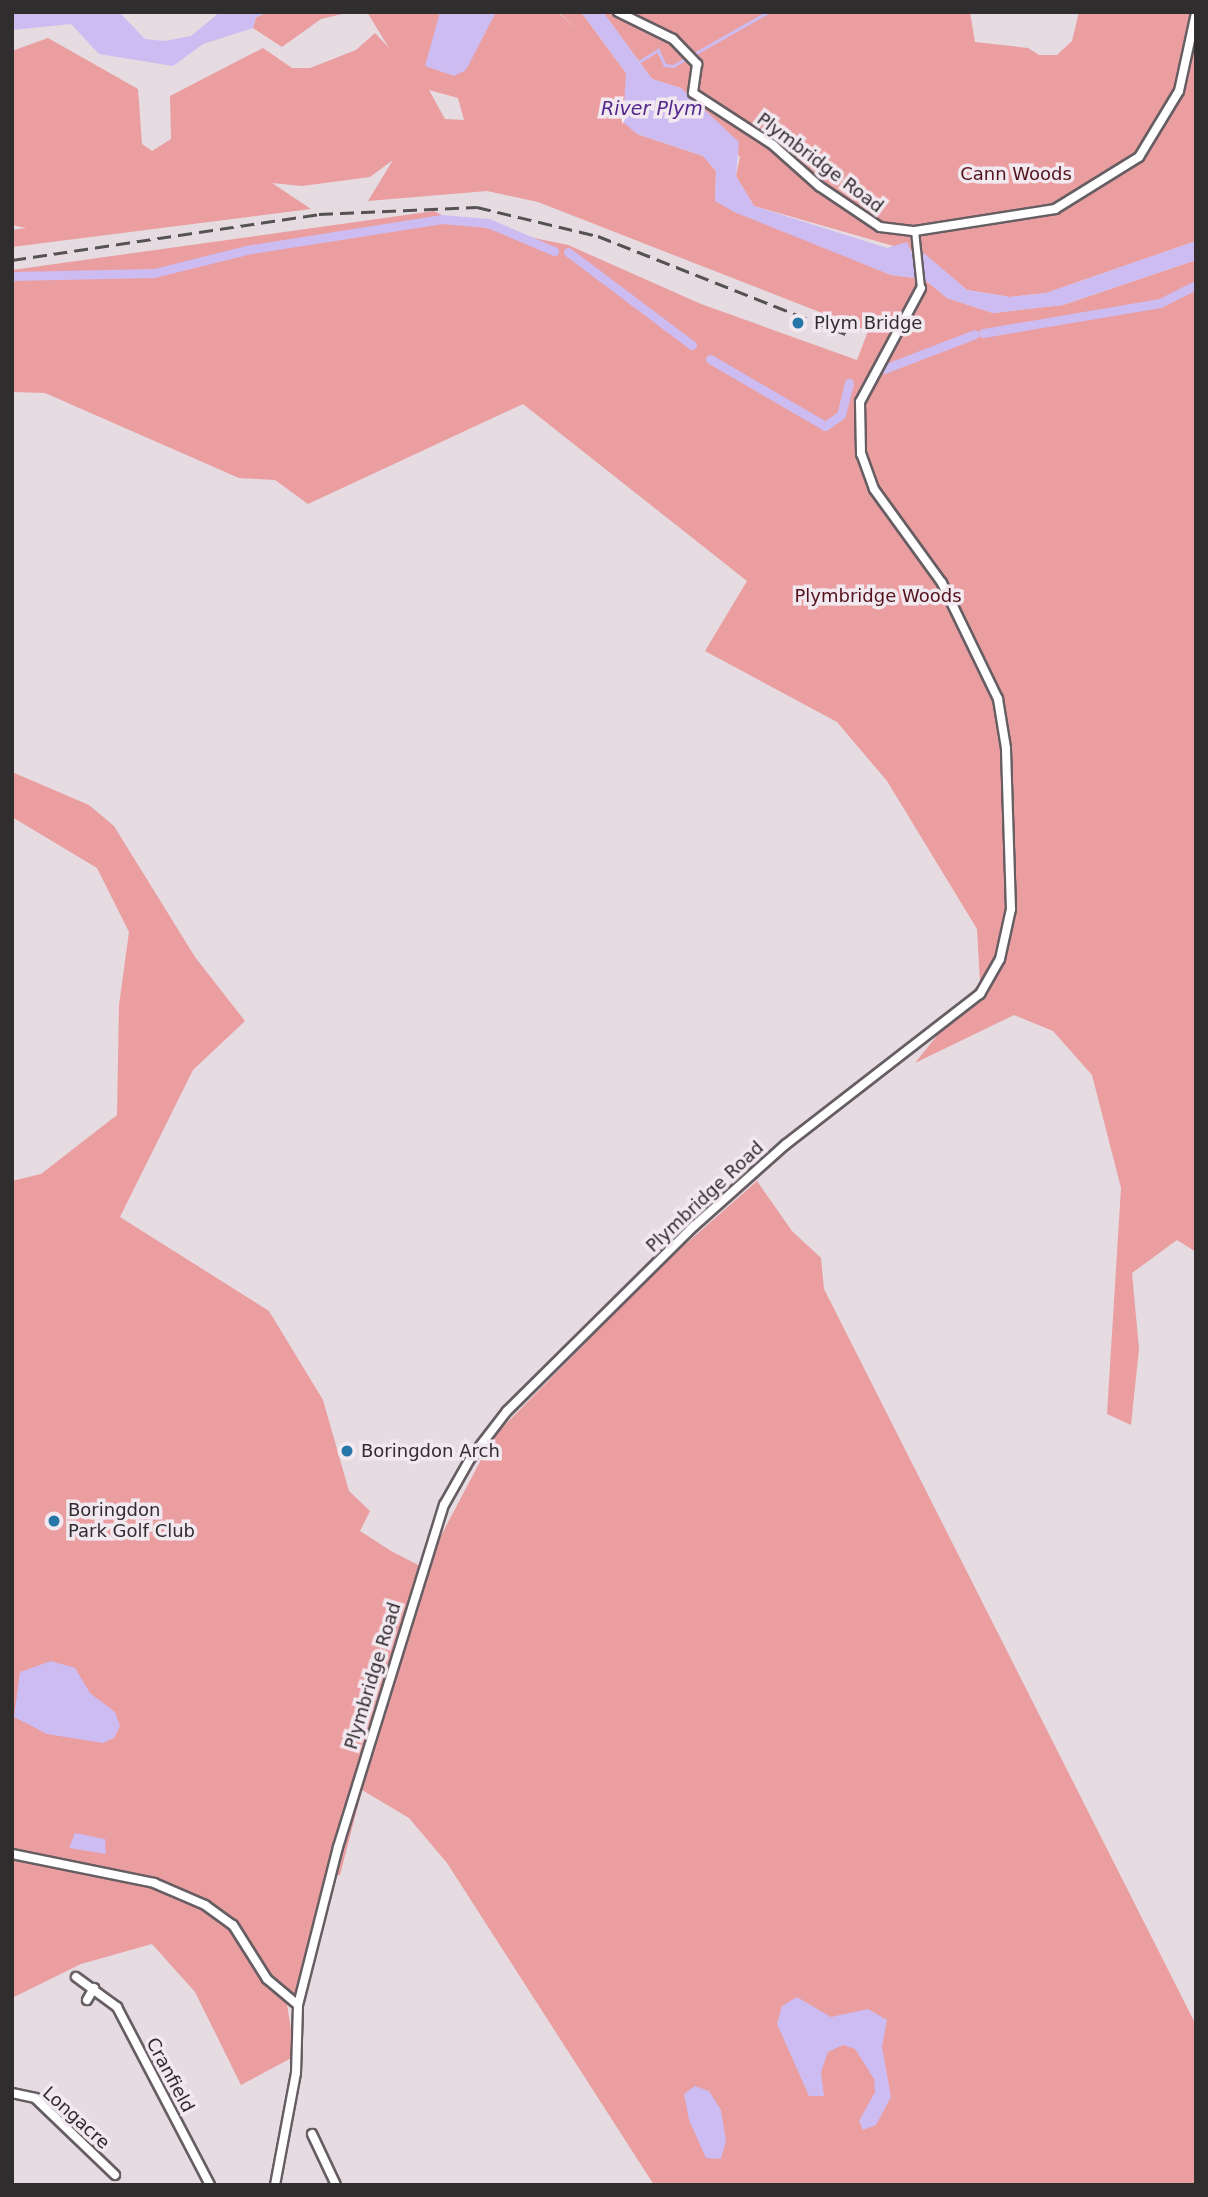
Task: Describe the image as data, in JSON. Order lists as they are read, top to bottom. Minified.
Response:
{"streets":{"street":["Plymbridge Road","Cranfield","Longacre"]},"water":["River Plym"],"parks":["Cann Woods","Plymbridge Woods"],"places":["Plym Bridge","Boringdon Arch","Boringdon Park Golf Club"]}
